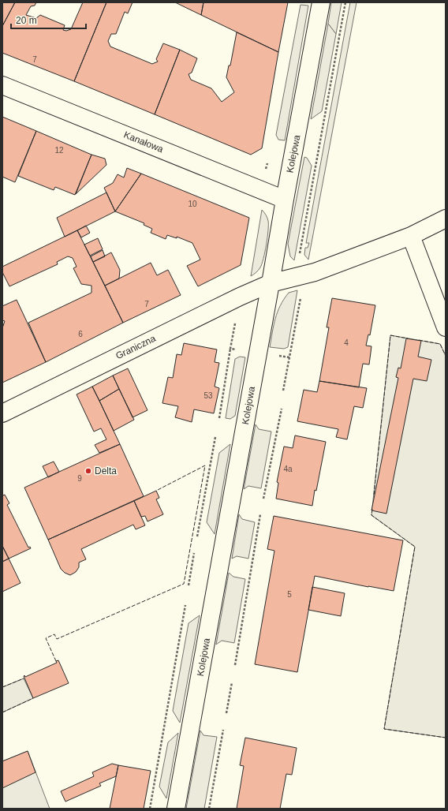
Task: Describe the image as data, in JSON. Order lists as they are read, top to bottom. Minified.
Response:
{"streets":{"street":["Kanałowa","Kolejowa","Graniczna"]},"crossings":[["Kanałowa","Kolejowa"],["Kolejowa","Graniczna"]],"places":["Delta"],"house_numbers":["7","12","10","7","6","4","53","4a","9","5"],"scale_bar":"20 m"}
